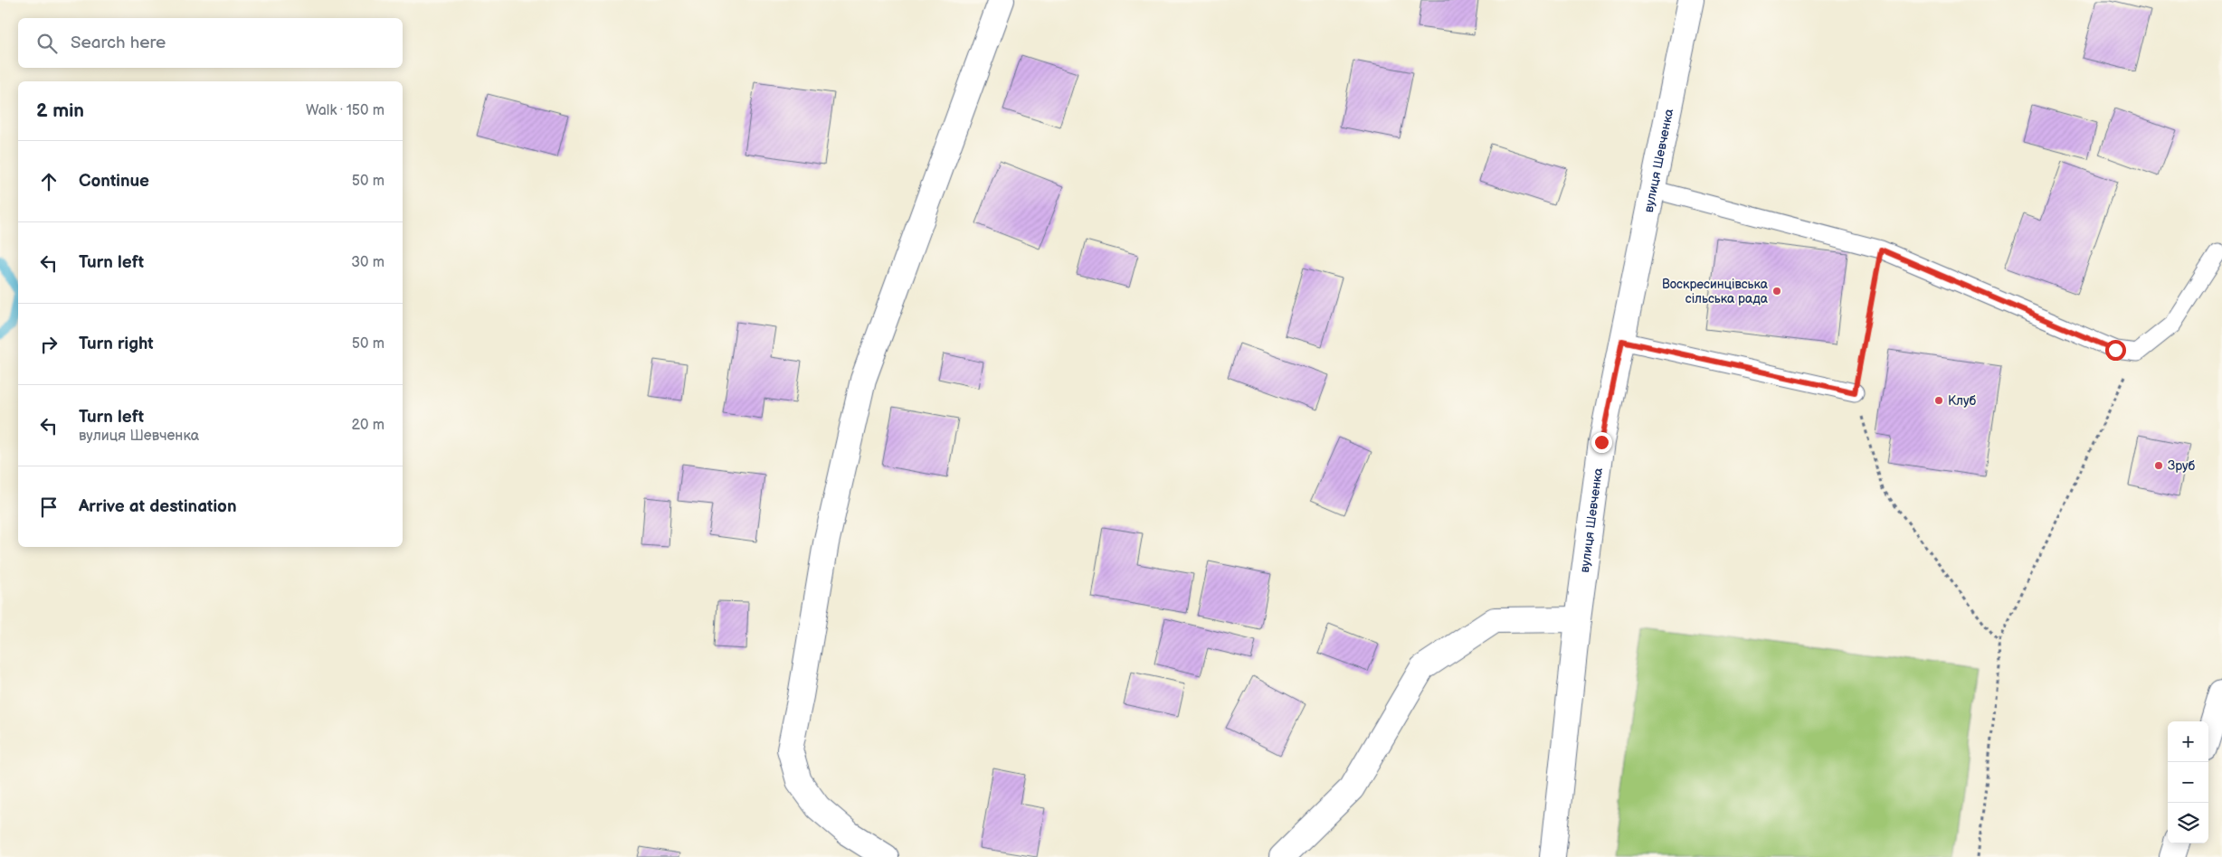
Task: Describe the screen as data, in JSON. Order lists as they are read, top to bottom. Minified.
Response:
{"streets":{"street":["вулиця Шевченка"]},"places":["Воскресинцівська сільська рада","Клуб","Зруб"],"page":{"search":"Search here","heading":["2 min","Walk · 150 m"],"list":[["Continue","50 m"],["Turn left","30 m"],["Turn right","50 m"],["Turn left","вулиця Шевченка","20 m"],"Arrive at destination"],"map_buttons":["+","−"]}}
